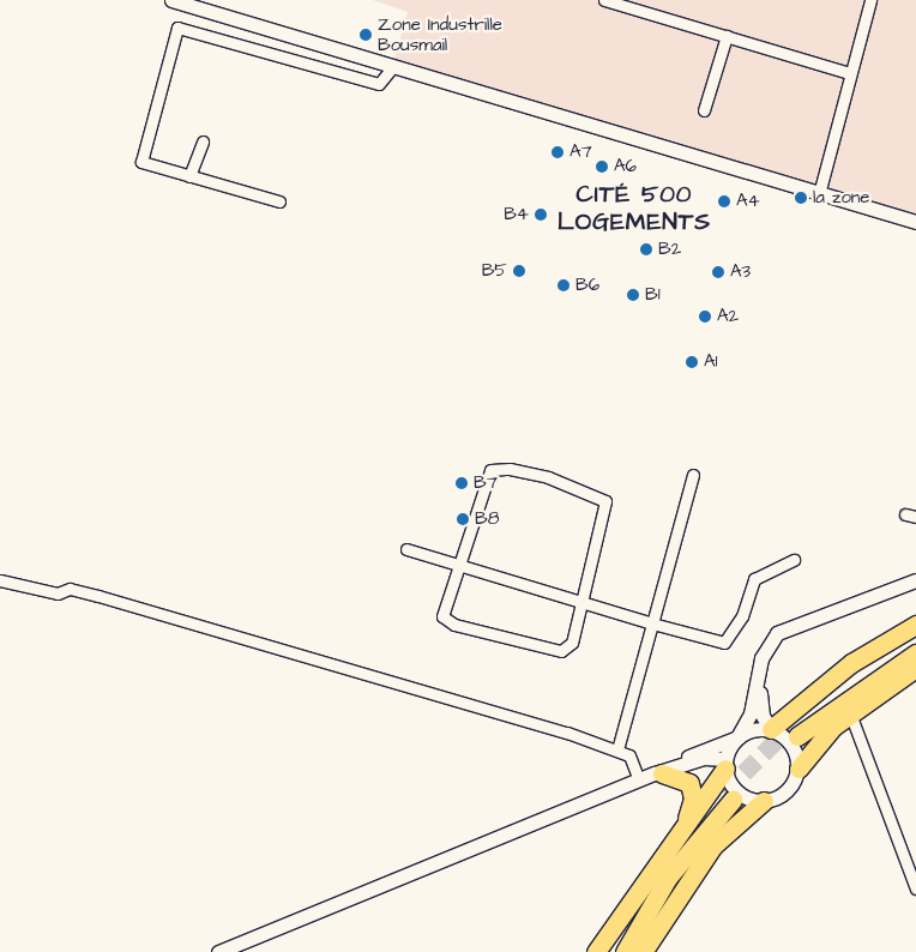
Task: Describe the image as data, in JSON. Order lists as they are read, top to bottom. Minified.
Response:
{"districts":["CITÉ 500 LOGEMENTS"],"places":["Zone Industrille Bousmail","A7","A6","la zone","A4","B4","B2","B5","A3","B6","B1","A2","A1","B7","B8"]}
